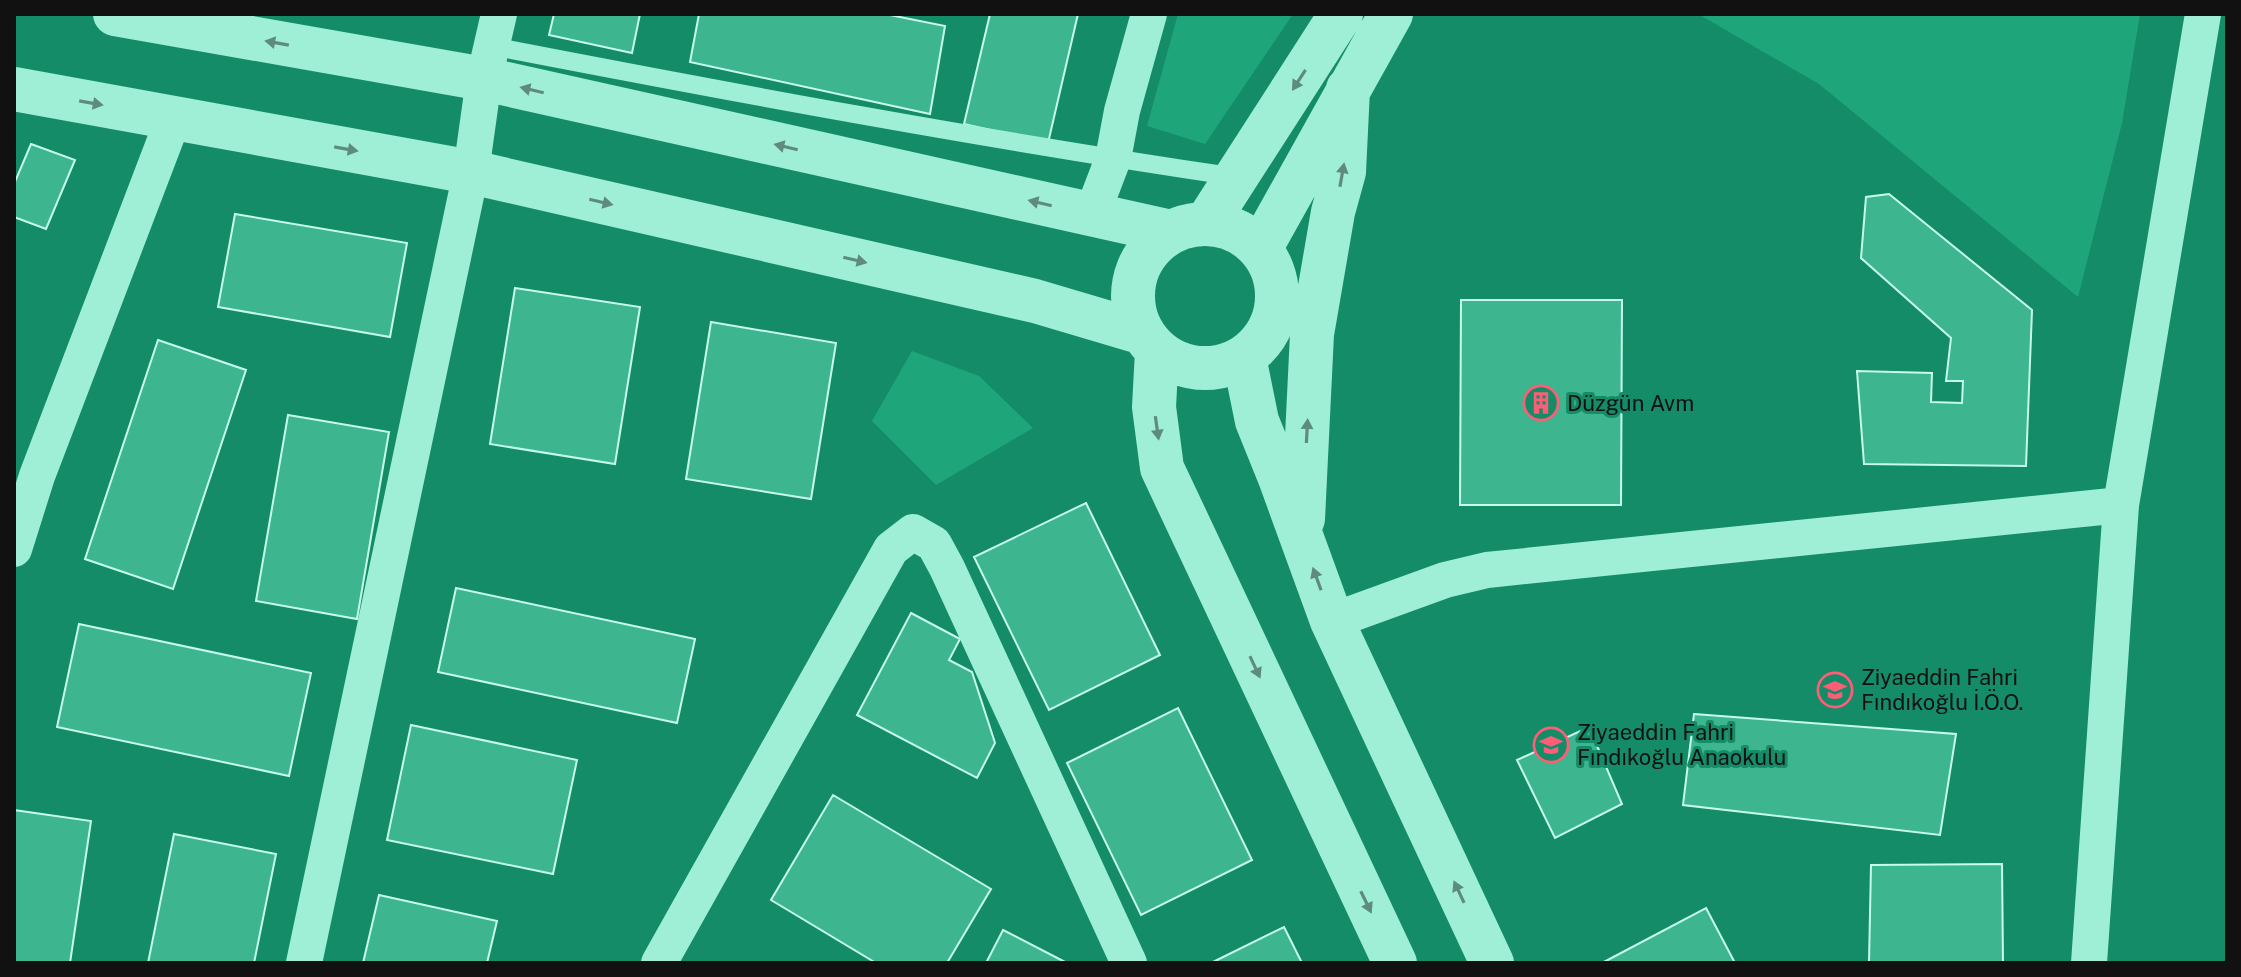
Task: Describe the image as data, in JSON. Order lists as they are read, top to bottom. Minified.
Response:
{"places":{"building":["Düzgün Avm"],"school or university":["Ziyaeddin Fahri Fındıkoğlu İ.Ö.O.","Ziyaeddin Fahri Fındıkoğlu Anaokulu"]}}
